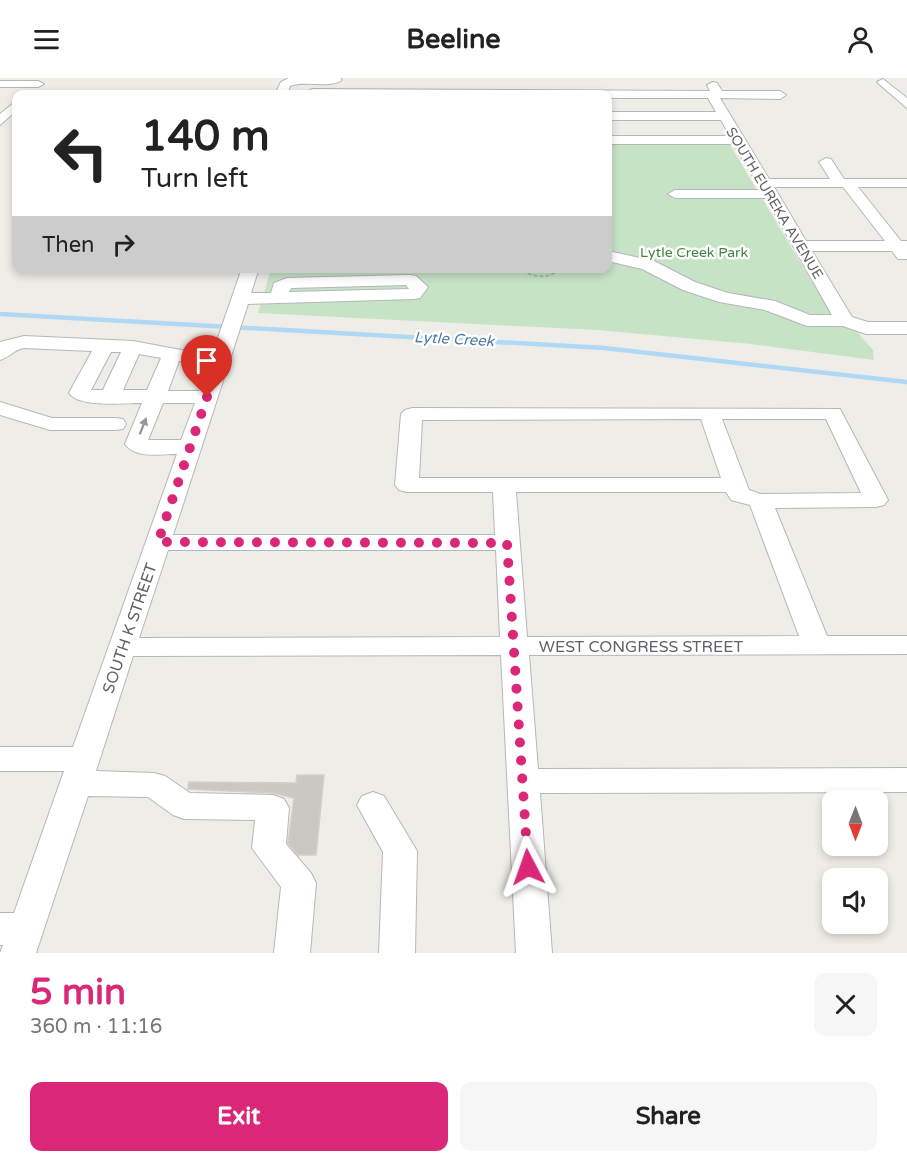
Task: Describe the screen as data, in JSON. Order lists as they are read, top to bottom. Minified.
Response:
{"streets":{"street":["SOUTH EUREKA AVENUE","SOUTH K STREET","WEST CONGRESS STREET"]},"crossings":[["SOUTH K STREET","WEST CONGRESS STREET"]],"water":["Lytle Creek"],"parks":["Lytle Creek Park"],"north":"bottom","page":{"header":"Beeline","turn":["140 m","Turn left"],"then":"Then","heading":["5 min","360 m · 11:16"],"buttons":["Exit","Share"]}}
